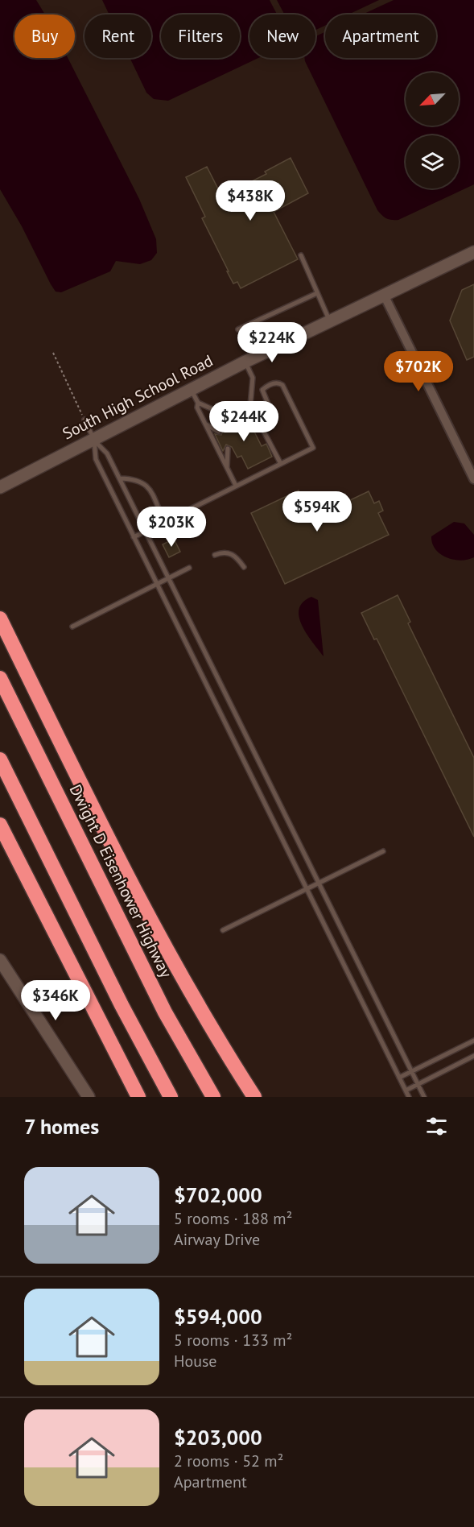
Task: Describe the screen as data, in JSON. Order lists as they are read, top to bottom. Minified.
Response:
{"streets":{"highway":["Dwight D Eisenhower Highway"],"street":["South High School Road"]},"north":"bottom left","page":{"chip":["Buy","Rent","Filters","New","Apartment"],"price":["$438K","$224K","$702K","$244K","$594K","$203K","$346K"],"heading":"7 homes","list":[{"name":"$702,000","note":"5 rooms · 188 m² · Airway Drive"},{"name":"$594,000","note":"5 rooms · 133 m² · House"},{"name":"$203,000","note":"2 rooms · 52 m² · Apartment"}]}}
